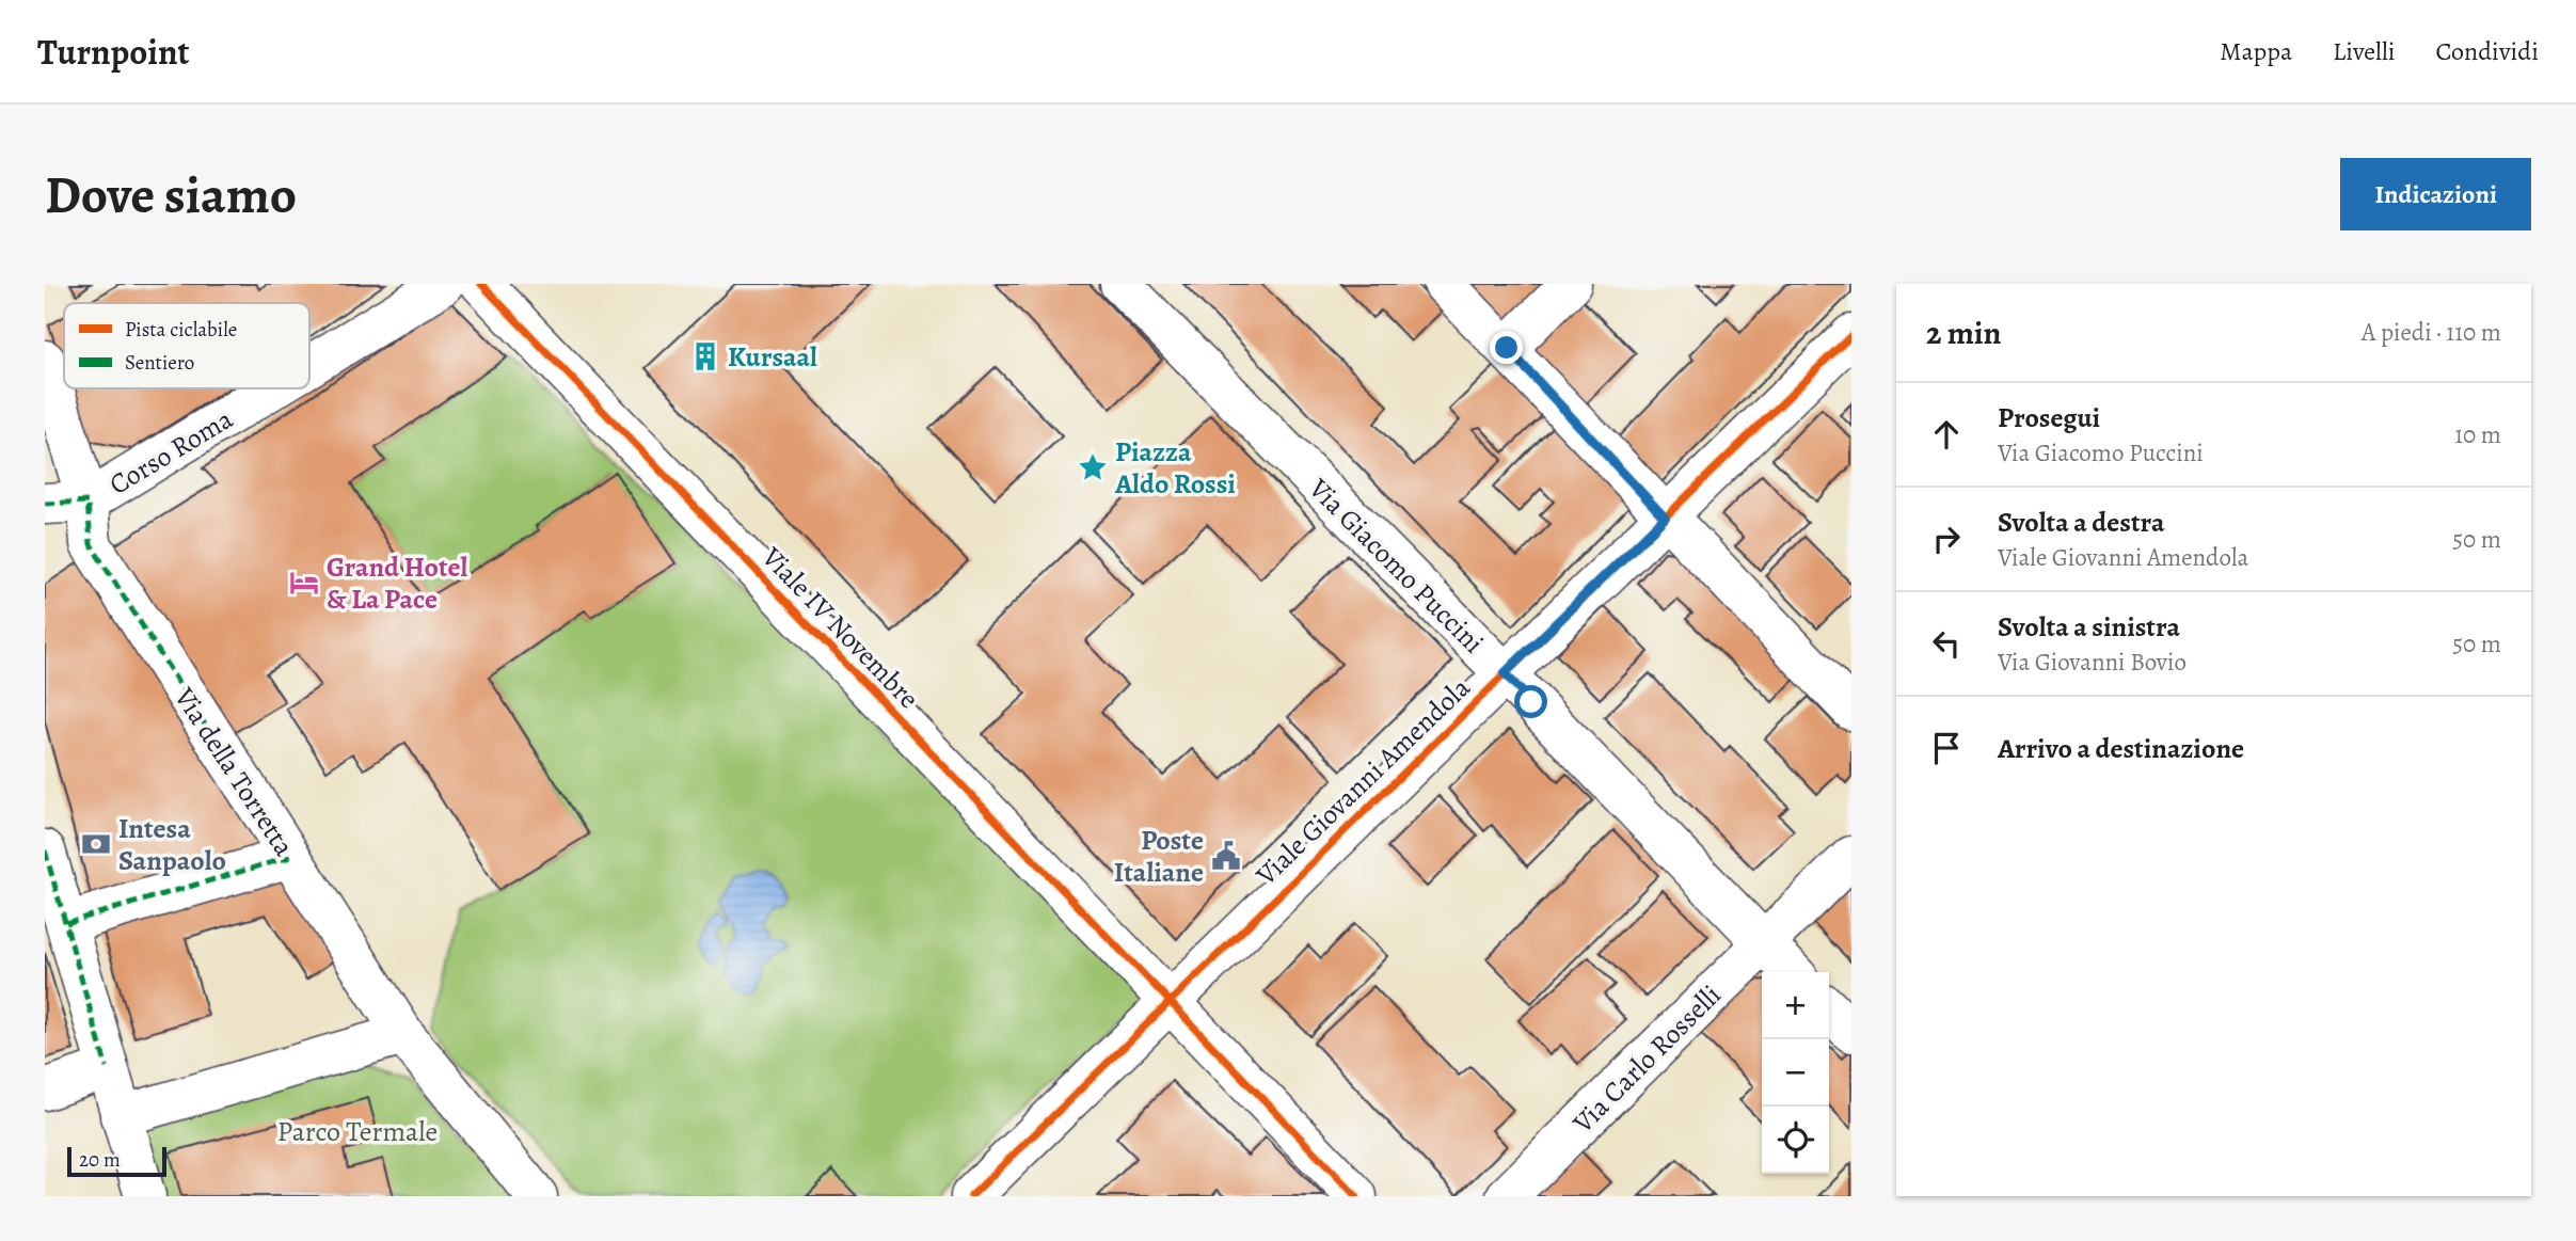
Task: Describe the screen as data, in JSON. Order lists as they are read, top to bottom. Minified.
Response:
{"streets":{"street":["Corso Roma","Via Giacomo Puccini","Viale IV Novembre","Via della Torretta","Viale Giovanni Amendola","Via Carlo Rosselli"]},"crossings":[["Corso Roma","Via della Torretta"],["Via Giacomo Puccini","Viale Giovanni Amendola"],["Via Giacomo Puccini","Via Carlo Rosselli"],["Viale IV Novembre","Viale Giovanni Amendola"]],"parks":["Parco Termale"],"places":{"building":["Kursaal"],"place":["Piazza Aldo Rossi"],"hotel":["Grand Hotel & La Pace"],"bank":["Intesa Sanpaolo"],"public building":["Poste Italiane"]},"legend":["Pista ciclabile","Sentiero"],"scale_bar":"20 m","page":{"header":"Turnpoint","nav":["Mappa","Livelli","Condividi"],"buttons":"Indicazioni","title":"Dove siamo","heading":["2 min","A piedi · 110 m"],"list":[["Prosegui","Via Giacomo Puccini","10 m"],["Svolta a destra","Viale Giovanni Amendola","50 m"],["Svolta a sinistra","Via Giovanni Bovio","50 m"],"Arrivo a destinazione"],"map_buttons":["+","−"],"scale":"20 m"}}
